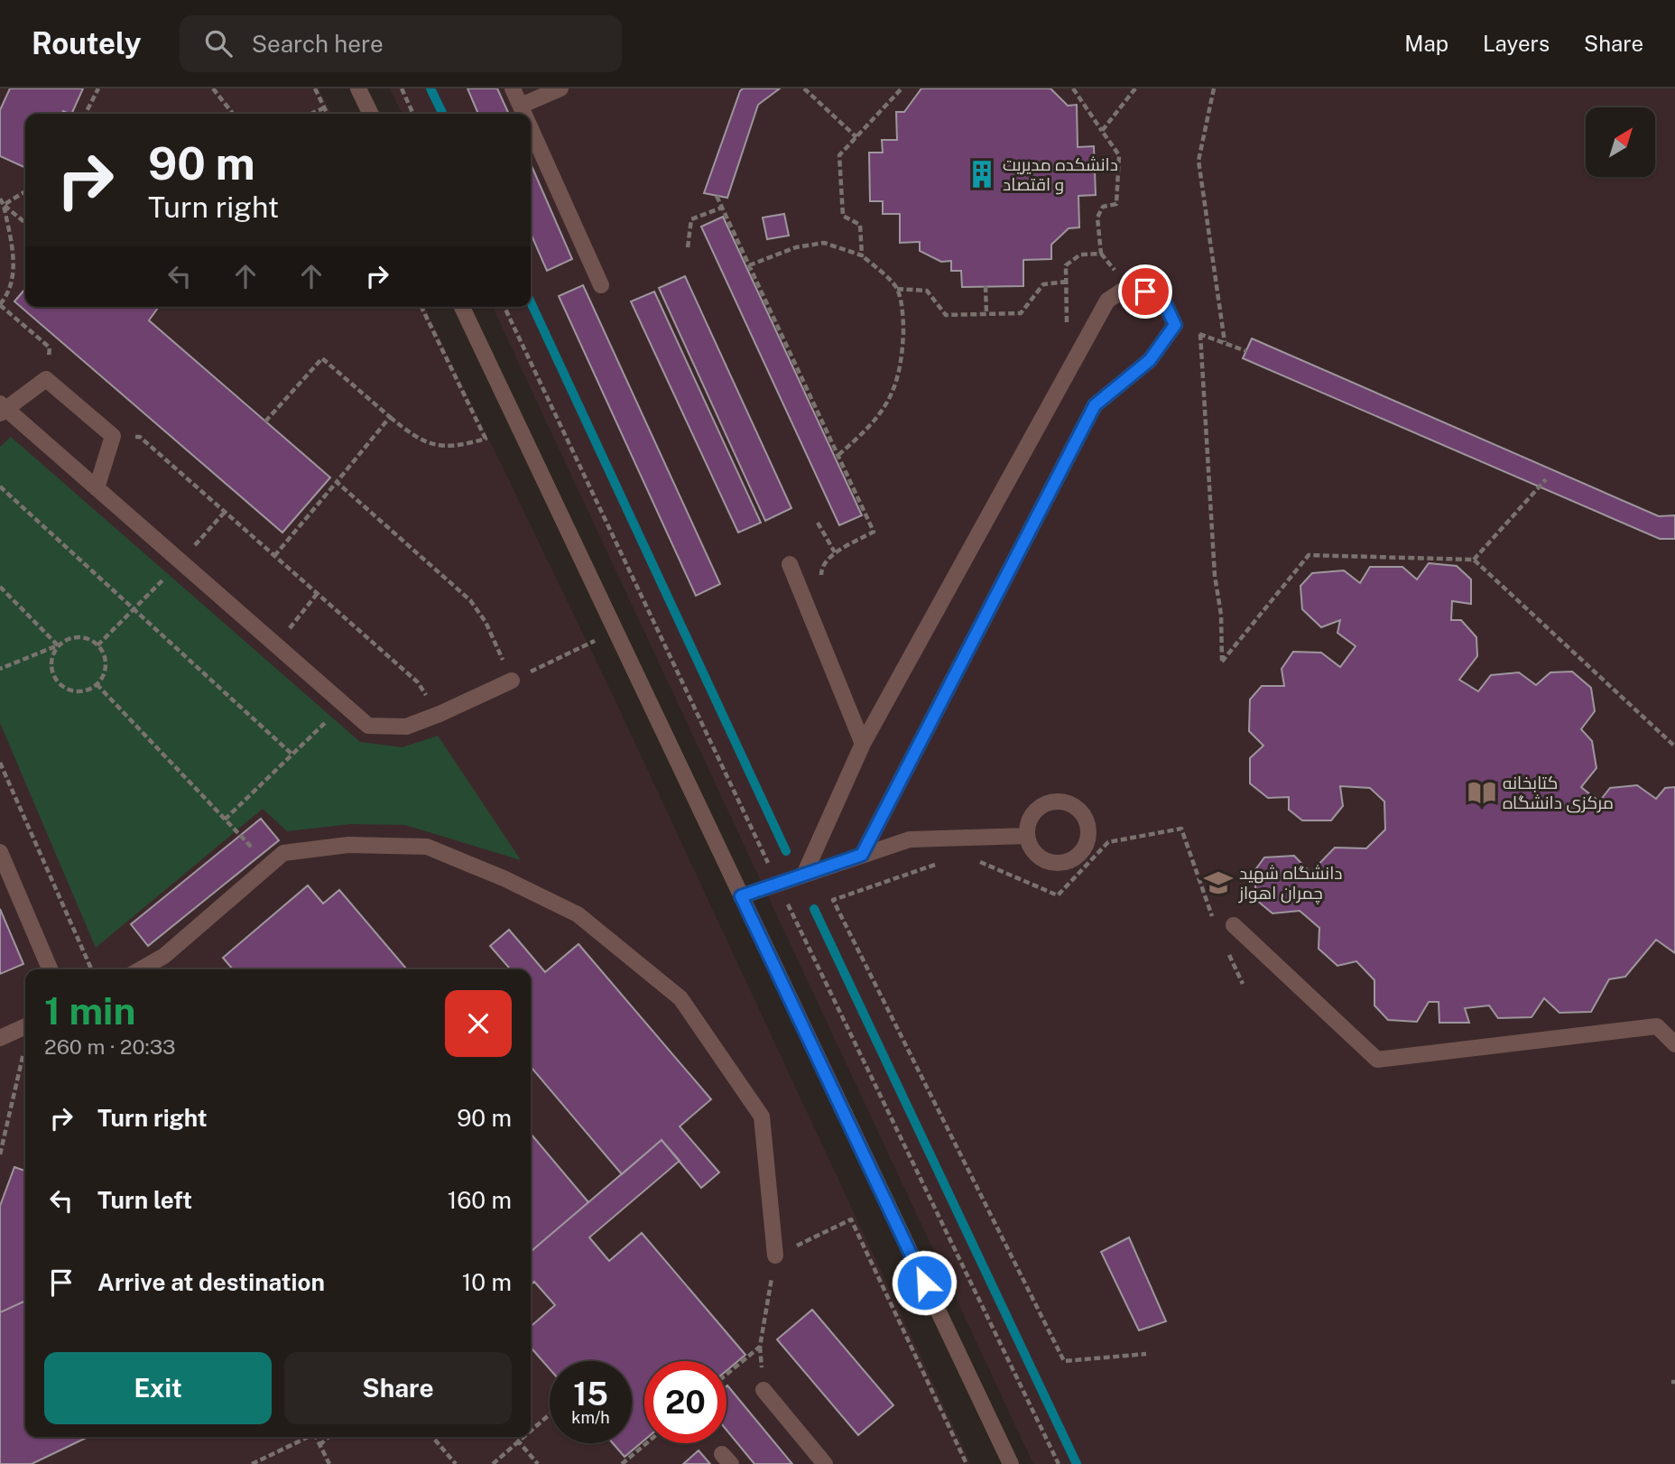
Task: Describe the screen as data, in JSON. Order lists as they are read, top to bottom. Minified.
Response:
{"places":{"building":["دانشکده مدیریت و اقتصاد"],"library":["کتابخانه مرکزی دانشگاه"],"school or university":["دانشگاه شهید چمران اهواز"]},"north":"top right","page":{"header":"Routely","search":"Search here","nav":["Map","Layers","Share"],"turn":["90 m","Turn right"],"heading":["1 min","260 m · 20:33"],"list":[{"name":"Turn right","value":"90 m"},{"name":"Turn left","value":"160 m"},{"name":"Arrive at destination","value":"10 m"}],"buttons":["Exit","Share"],"speed":"15 km/h","limit":"20"}}
